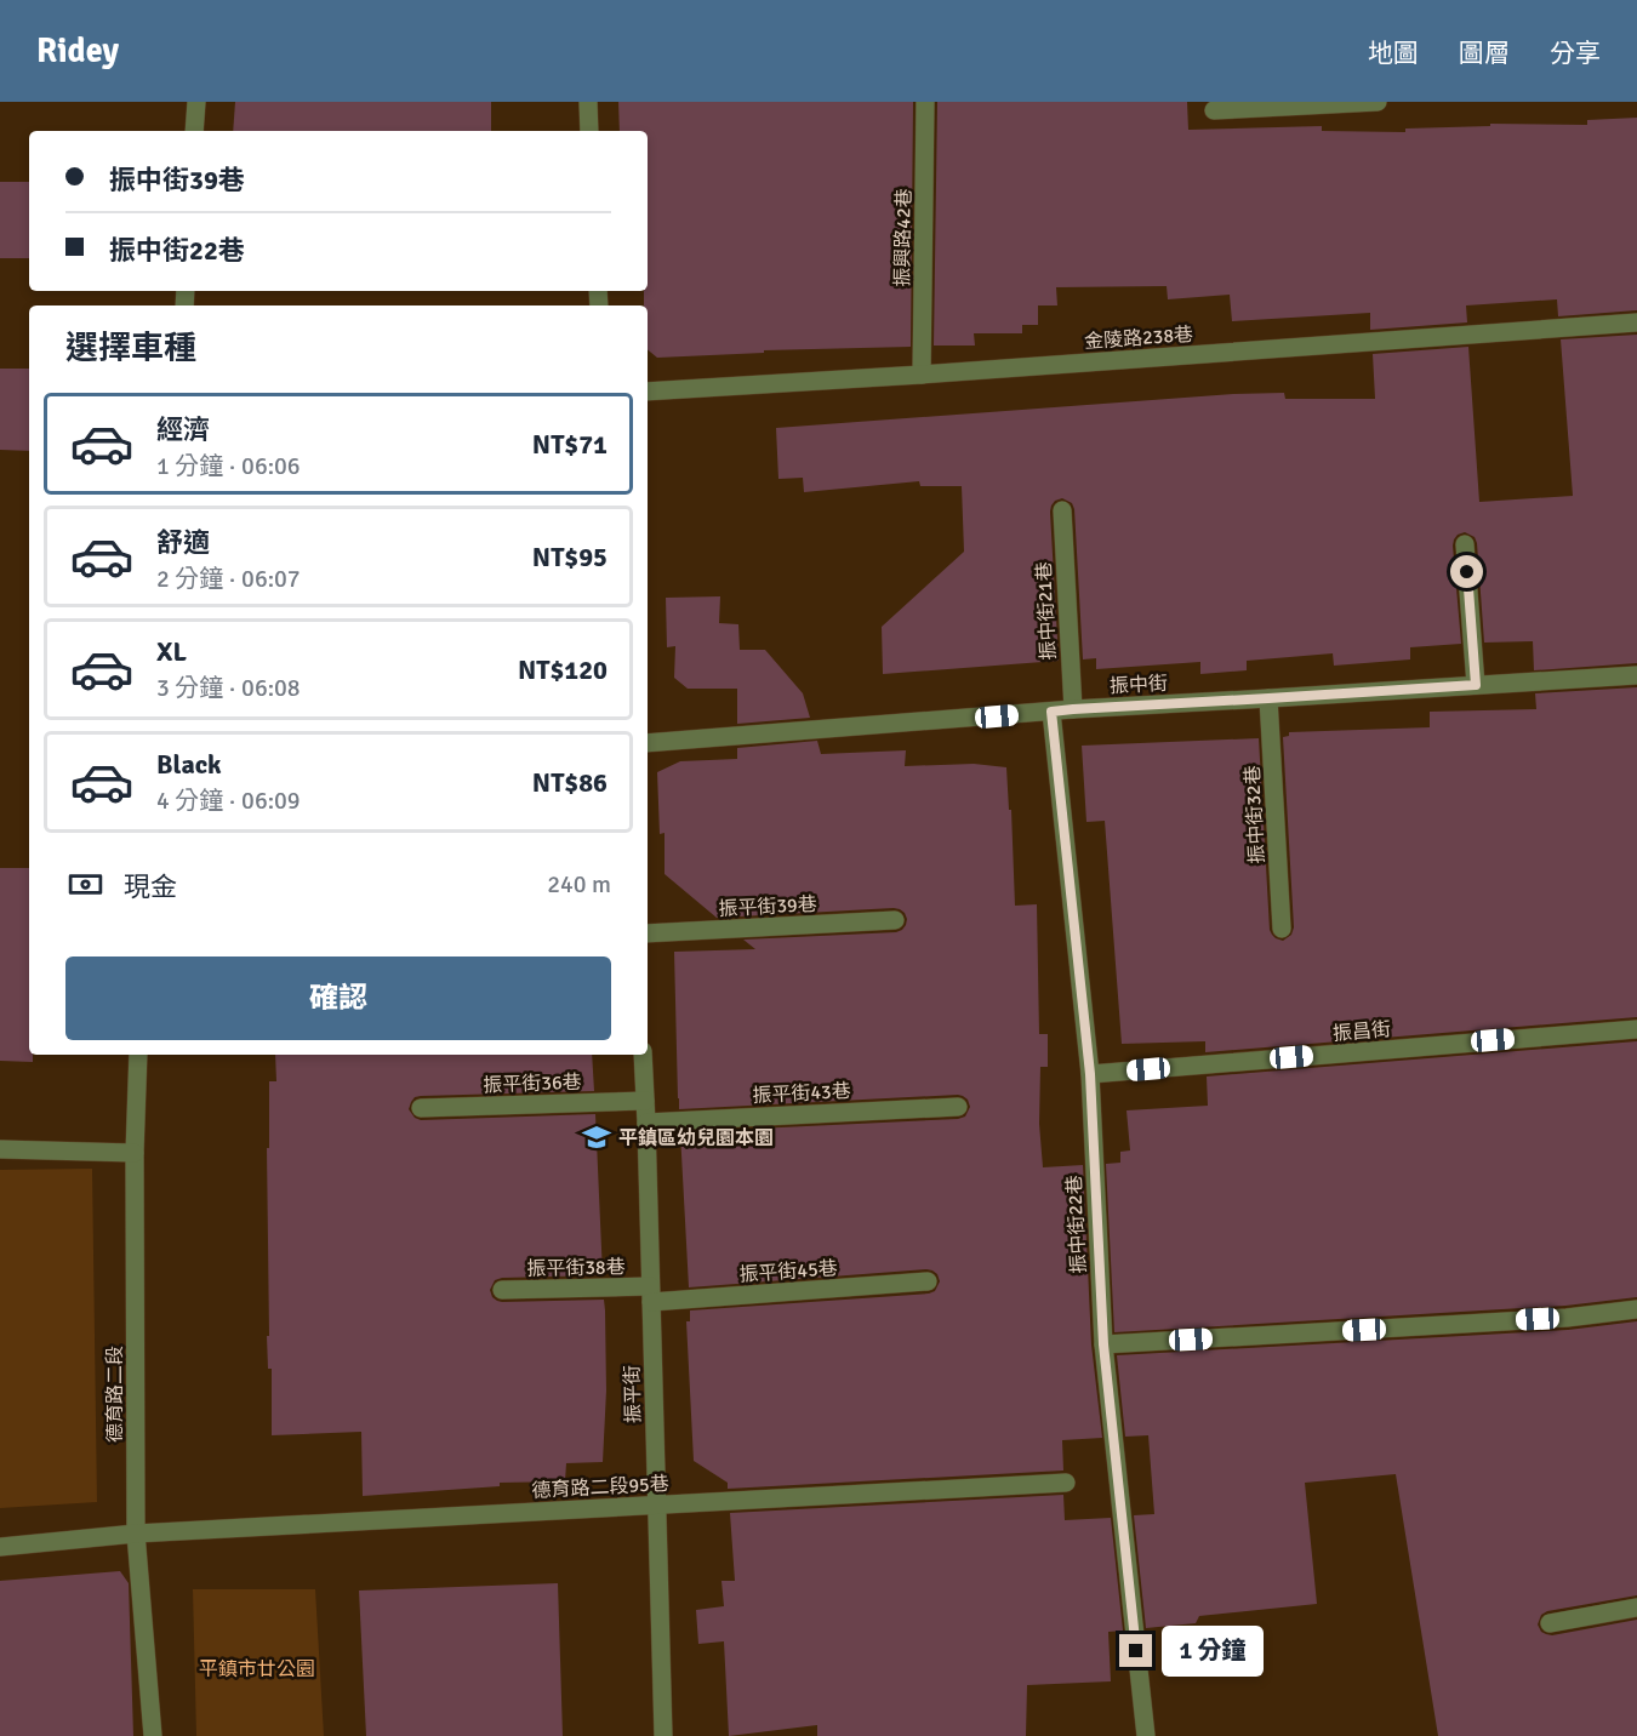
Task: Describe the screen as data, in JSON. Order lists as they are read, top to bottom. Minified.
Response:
{"streets":{"street":["振興路42巷","金陵路238巷","振中街21巷","振中街","振中街32巷","振平街39巷","振昌街","振平街36巷","振平街43巷","振中街22巷","振平街38巷","振平街45巷","德育路二段","振平街","德育路二段95巷"]},"crossings":[["振興路42巷","金陵路238巷"],["振中街21巷","振中街"],["振中街","振中街32巷"],["振中街","振中街22巷"],["振昌街","振中街22巷"],["振平街36巷","振平街"],["振平街43巷","振平街"],["振平街38巷","振平街45巷"],["振平街38巷","振平街"],["振平街45巷","振平街"],["德育路二段","德育路二段95巷"],["振平街","德育路二段95巷"]],"parks":["平鎮市廿公園"],"places":{"school or university":["平鎮區幼兒園本園"]},"page":{"header":"Ridey","nav":["地圖","圖層","分享"],"banner":["振中街39巷","振中街22巷"],"heading":"選擇車種","list":[{"name":"經濟","note":"1 分鐘 · 06:06","value":"NT$71"},{"name":"舒適","note":"2 分鐘 · 06:07","value":"NT$95"},{"name":"XL","note":"3 分鐘 · 06:08","value":"NT$120"},{"name":"Black","note":"4 分鐘 · 06:09","value":"NT$86"}],"pay":["現金","240 m"],"buttons":"確認","bubble":"1 分鐘"}}
